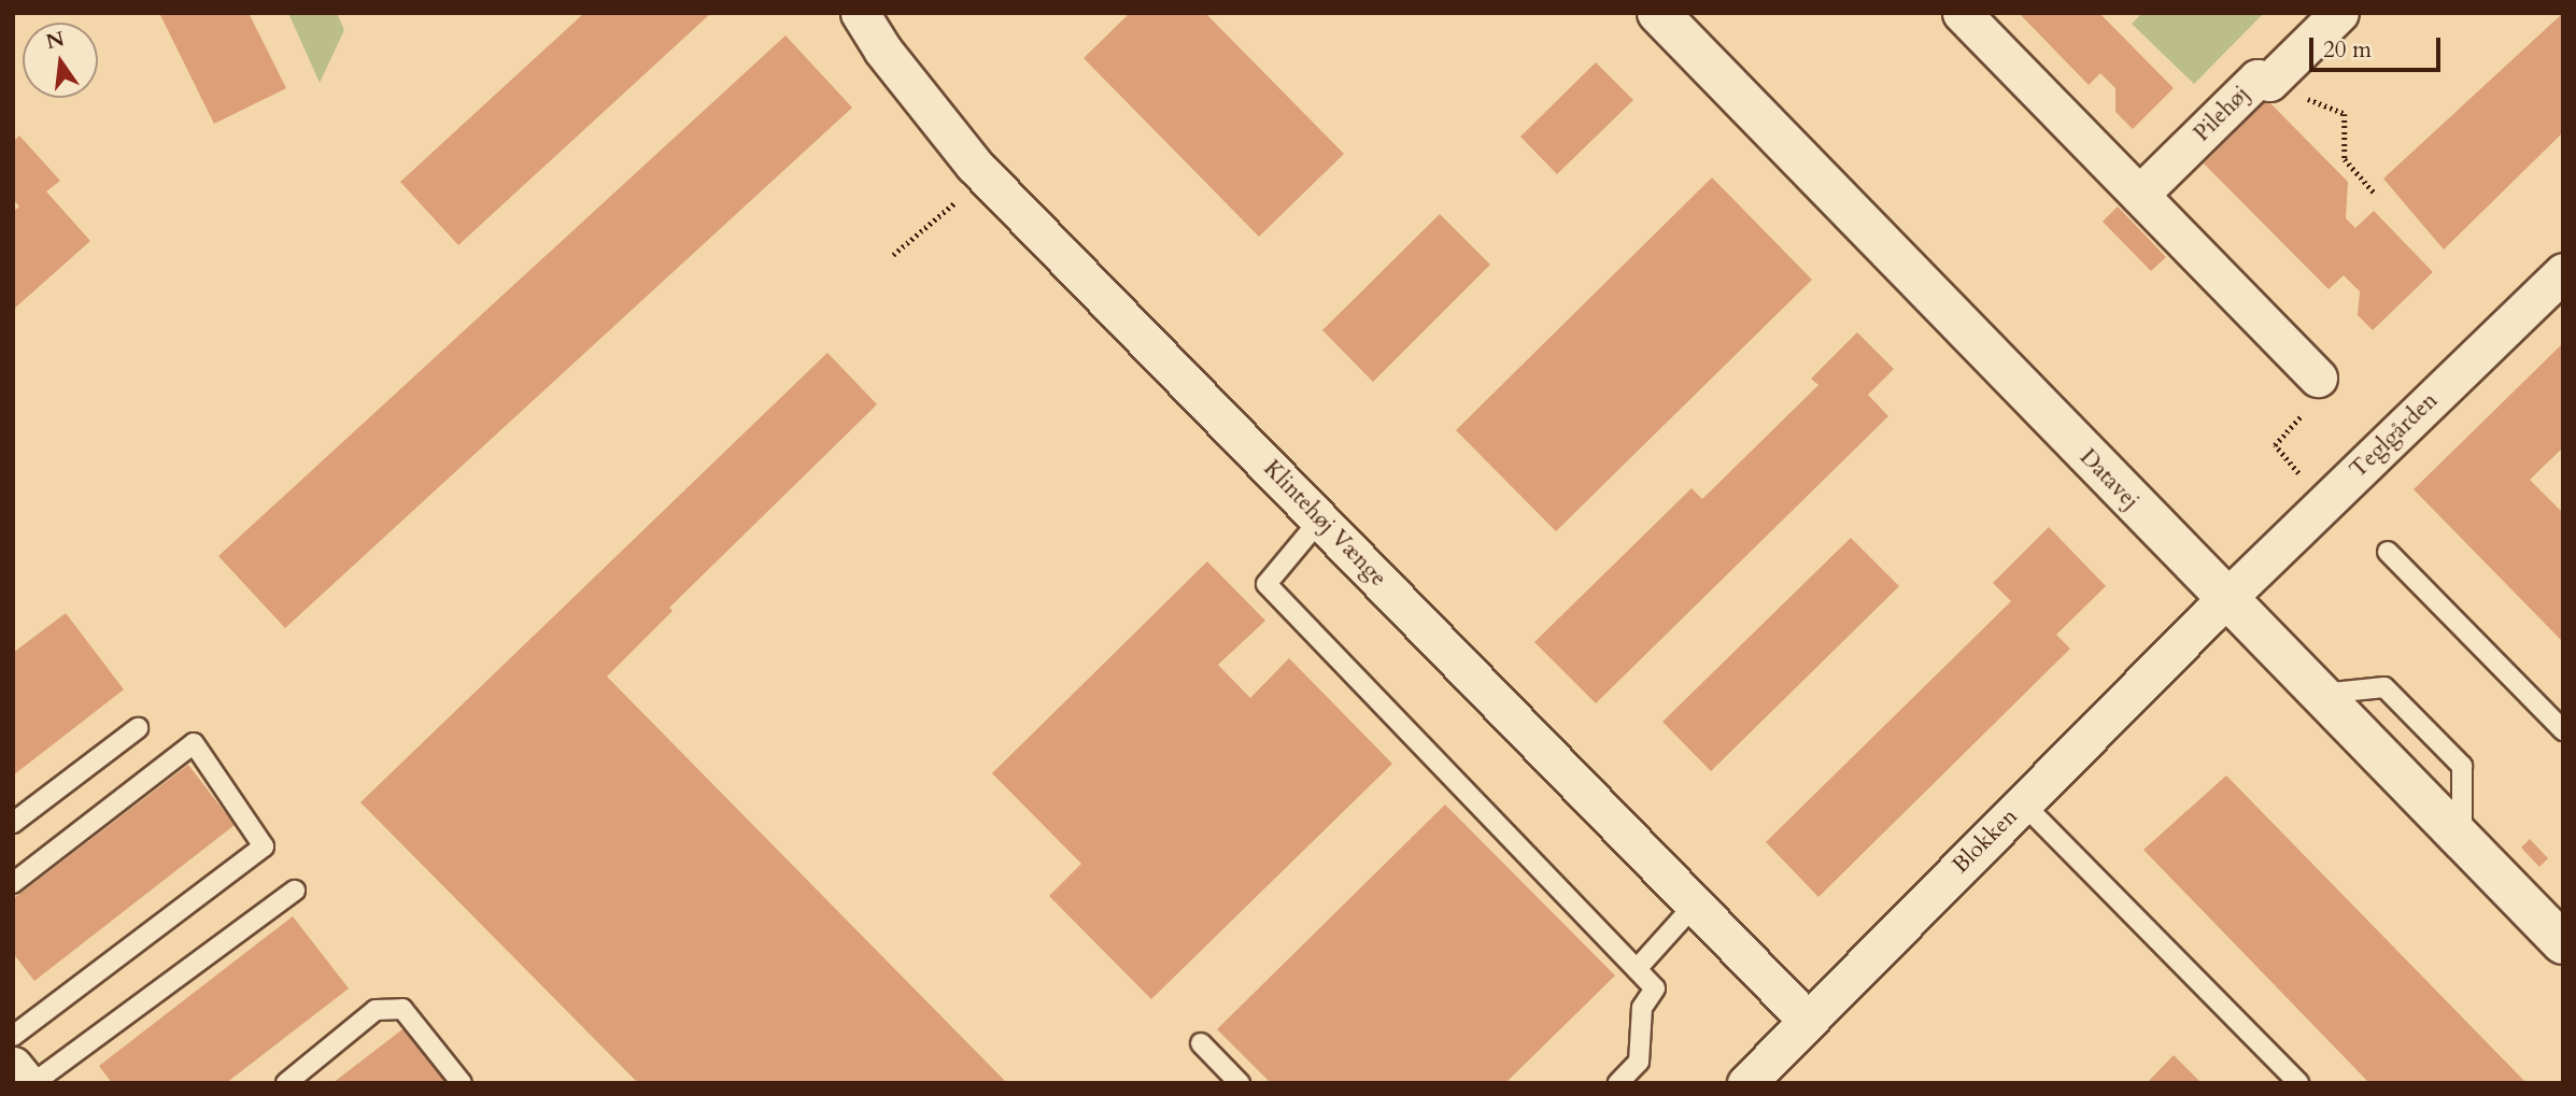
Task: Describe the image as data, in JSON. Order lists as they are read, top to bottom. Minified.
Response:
{"streets":{"street":["Pilehøj","Teglgården","Datavej","Klintehøj Vænge","Blokken"]},"crossings":[["Teglgården","Datavej"],["Teglgården","Blokken"],["Datavej","Blokken"],["Klintehøj Vænge","Blokken"]],"scale_bar":"20 m","north":"top"}
